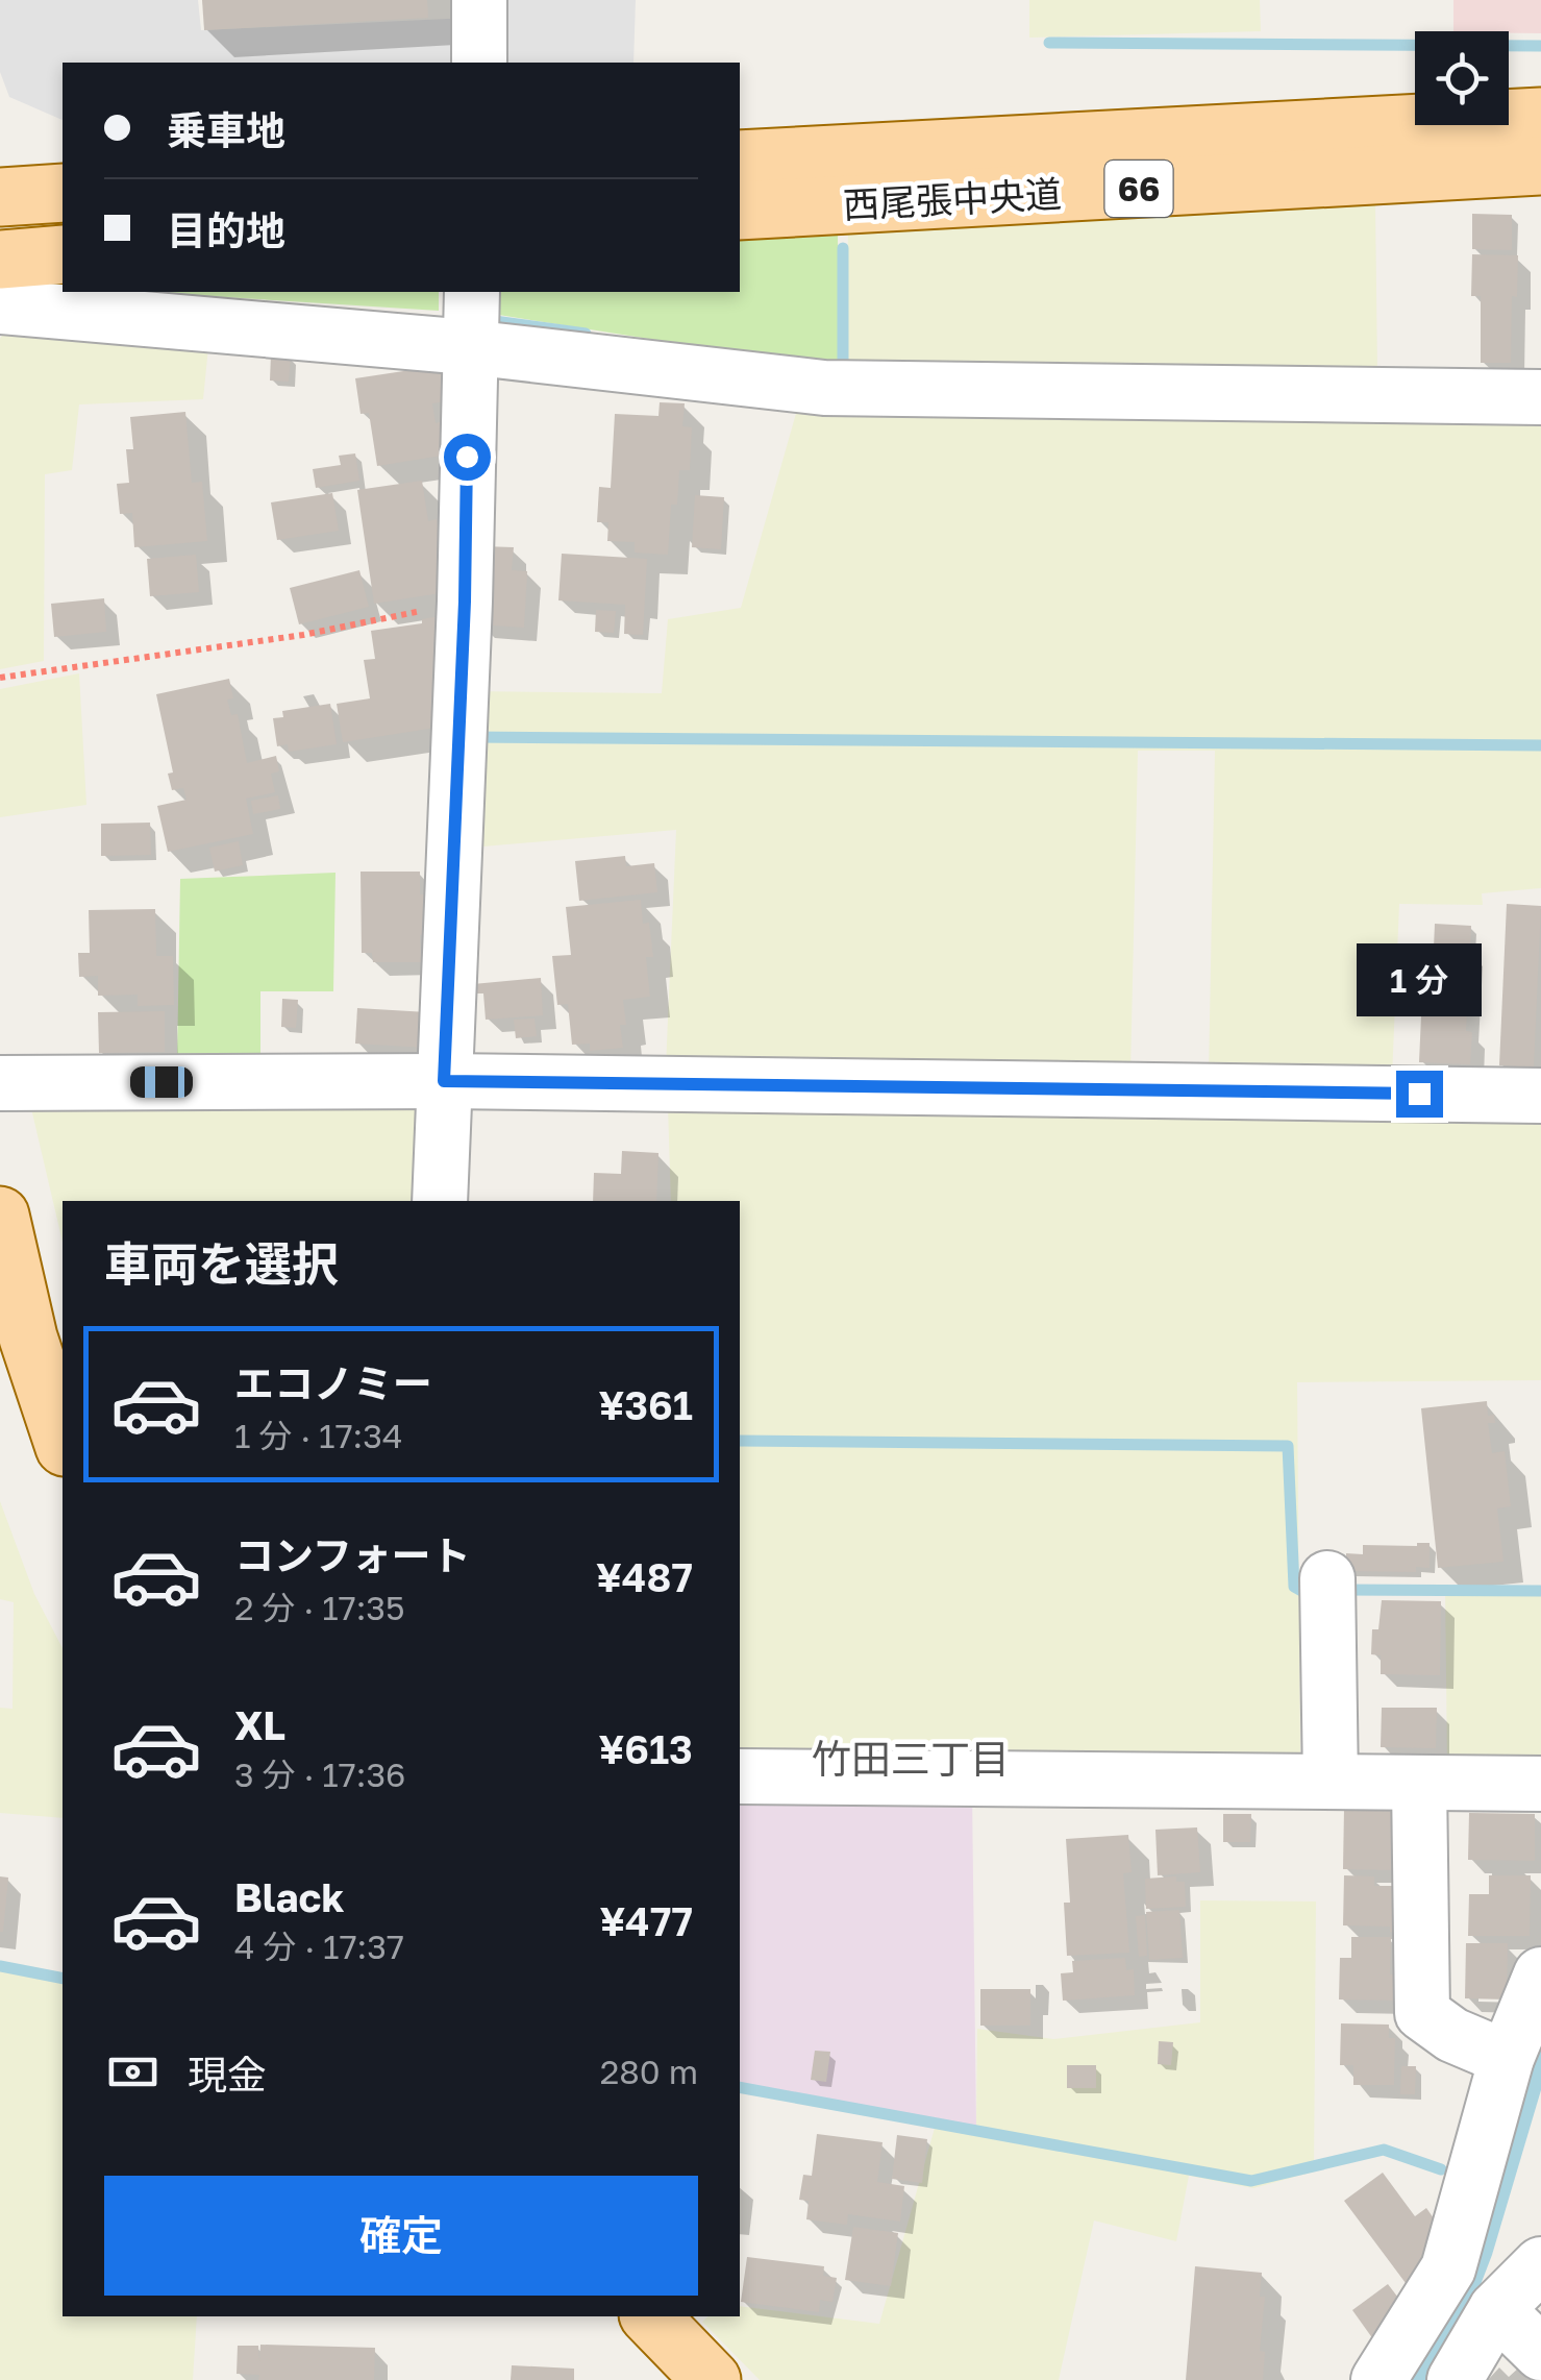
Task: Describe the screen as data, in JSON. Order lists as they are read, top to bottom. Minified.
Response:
{"streets":{"main road":["66","西尾張中央道"]},"districts":["竹田三丁目"],"page":{"banner":["乗車地","目的地"],"bubble":"1 分","heading":"車両を選択","list":[{"name":"エコノミー","note":"1 分 · 17:34","value":"¥361"},{"name":"コンフォート","note":"2 分 · 17:35","value":"¥487"},{"name":"XL","note":"3 分 · 17:36","value":"¥613"},{"name":"Black","note":"4 分 · 17:37","value":"¥477"}],"pay":["現金","280 m"],"buttons":"確定"}}
